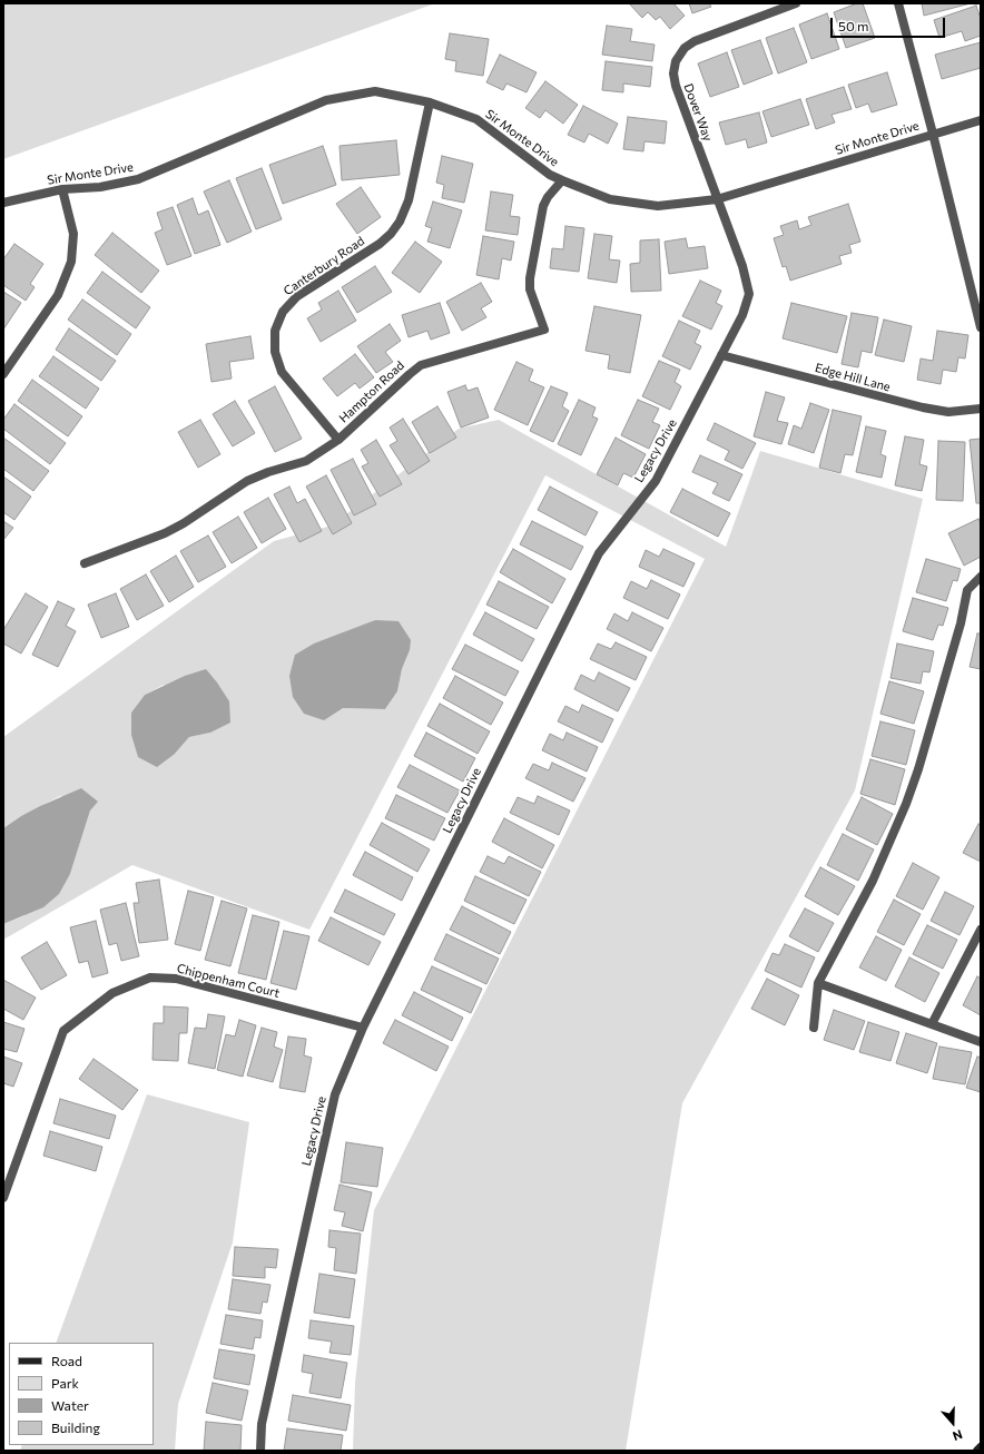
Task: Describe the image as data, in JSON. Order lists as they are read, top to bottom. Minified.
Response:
{"streets":{"street":["Dover Way","Sir Monte Drive","Canterbury Road","Edge Hill Lane","Hampton Road","Legacy Drive","Chippenham Court"]},"crossings":[["Dover Way","Sir Monte Drive"],["Dover Way","Legacy Drive"],["Sir Monte Drive","Canterbury Road"],["Sir Monte Drive","Hampton Road"],["Sir Monte Drive","Legacy Drive"],["Canterbury Road","Hampton Road"],["Edge Hill Lane","Legacy Drive"],["Legacy Drive","Chippenham Court"]],"legend":["Road","Park","Water","Building"],"scale_bar":"50 m","north":"bottom"}
